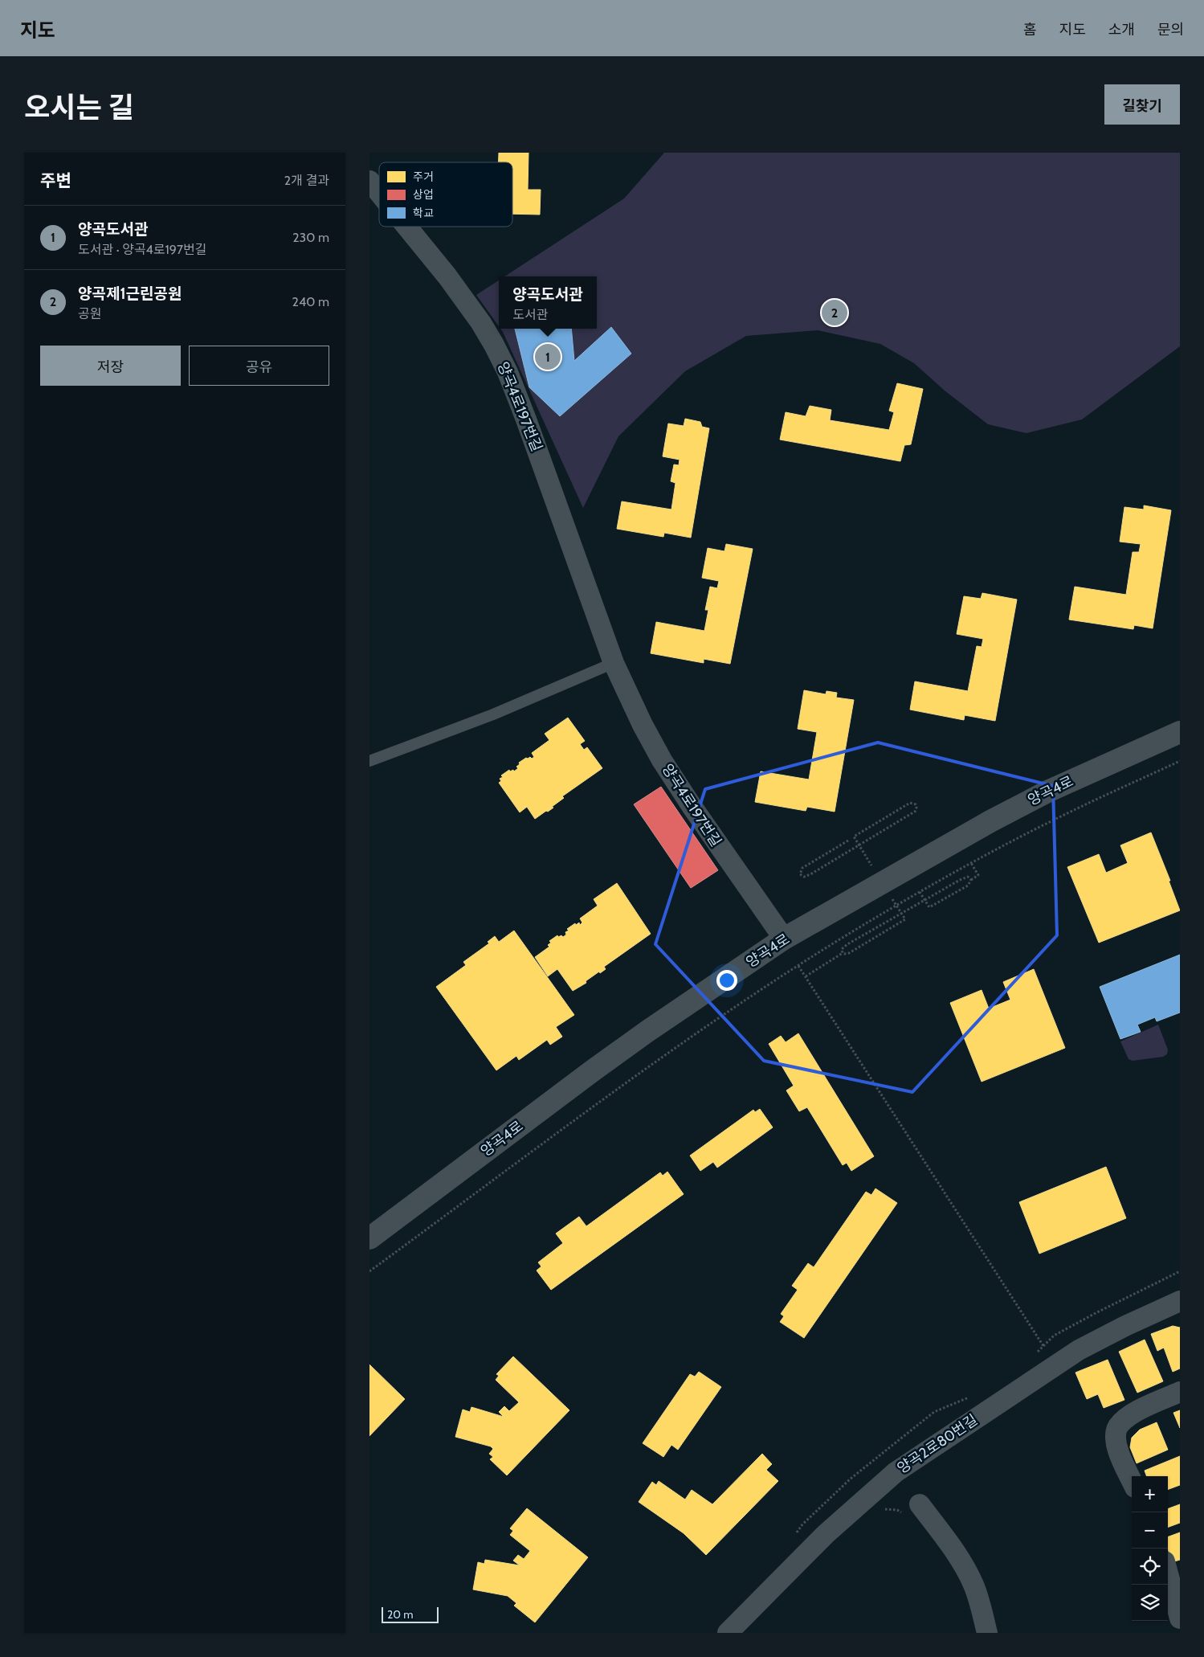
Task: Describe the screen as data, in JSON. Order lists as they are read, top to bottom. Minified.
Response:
{"streets":{"street":["양곡4로197번길","양곡4로","양곡2로80번길"]},"crossings":[["양곡4로197번길","양곡4로"]],"legend":["주거","상업","학교"],"scale_bar":"20 m","page":{"header":"지도","nav":["홈","지도","소개","문의"],"title":"오시는 길","buttons":["길찾기",["저장","공유"]],"heading":["주변","2개 결과"],"list":[{"mark":"1","name":"양곡도서관","note":"도서관 · 양곡4로197번길","value":"230 m"},{"mark":"2","name":"양곡제1근린공원","note":"공원","value":"240 m"}],"popup":["양곡도서관","도서관"],"pins":["2","1"],"map_buttons":["+","−"],"scale":"20 m"}}
